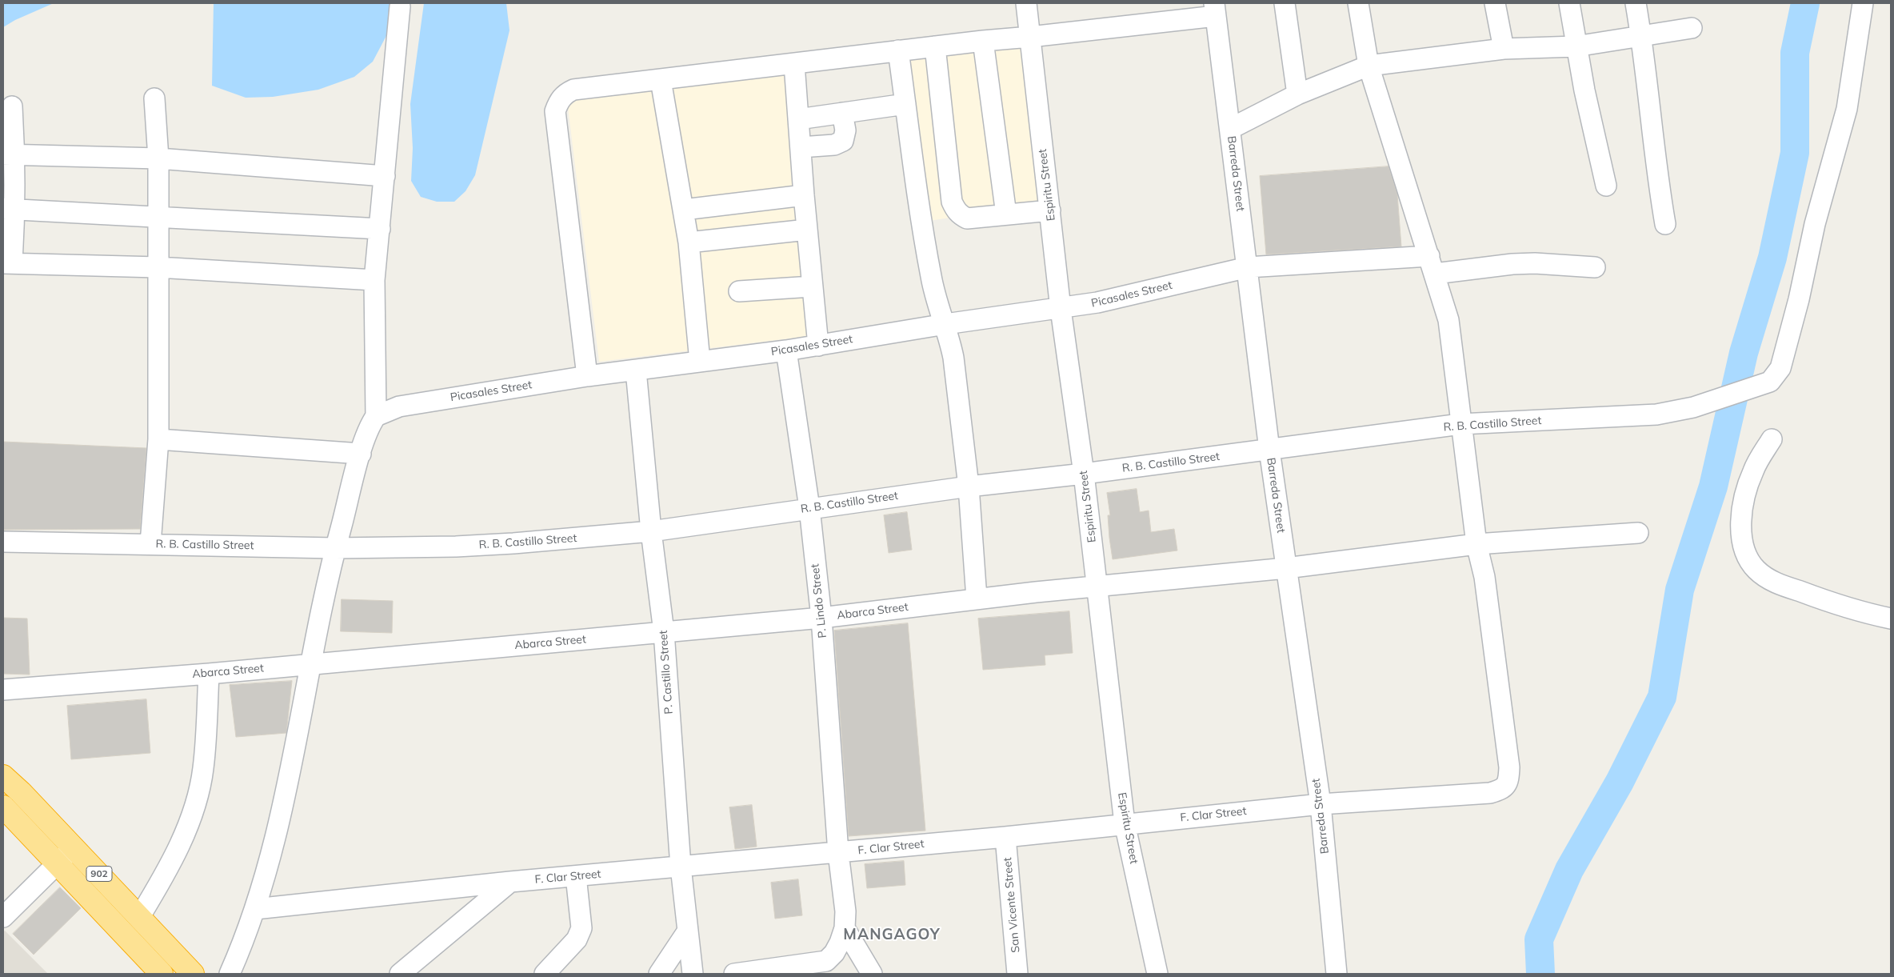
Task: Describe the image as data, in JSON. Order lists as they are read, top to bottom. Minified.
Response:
{"streets":{"highway":["902"],"street":["Barreda Street","Espiritu Street","Picasales Street","R. B. Castillo Street","P. Lindo Street","Abarca Street","P. Castillo Street","F. Clar Street","San Vicente Street"]},"crossings":[["Barreda Street","Picasales Street"],["Barreda Street","R. B. Castillo Street"],["Barreda Street","Abarca Street"],["Barreda Street","F. Clar Street"],["Espiritu Street","Picasales Street"],["Espiritu Street","R. B. Castillo Street"],["Espiritu Street","Abarca Street"],["Espiritu Street","F. Clar Street"],["Picasales Street","P. Lindo Street"],["Picasales Street","P. Castillo Street"],["R. B. Castillo Street","P. Lindo Street"],["R. B. Castillo Street","P. Castillo Street"],["P. Lindo Street","Abarca Street"],["P. Lindo Street","F. Clar Street"],["Abarca Street","P. Castillo Street"],["Abarca Street","F. Clar Street"],["P. Castillo Street","F. Clar Street"],["F. Clar Street","San Vicente Street"]],"districts":["MANGAGOY"]}
